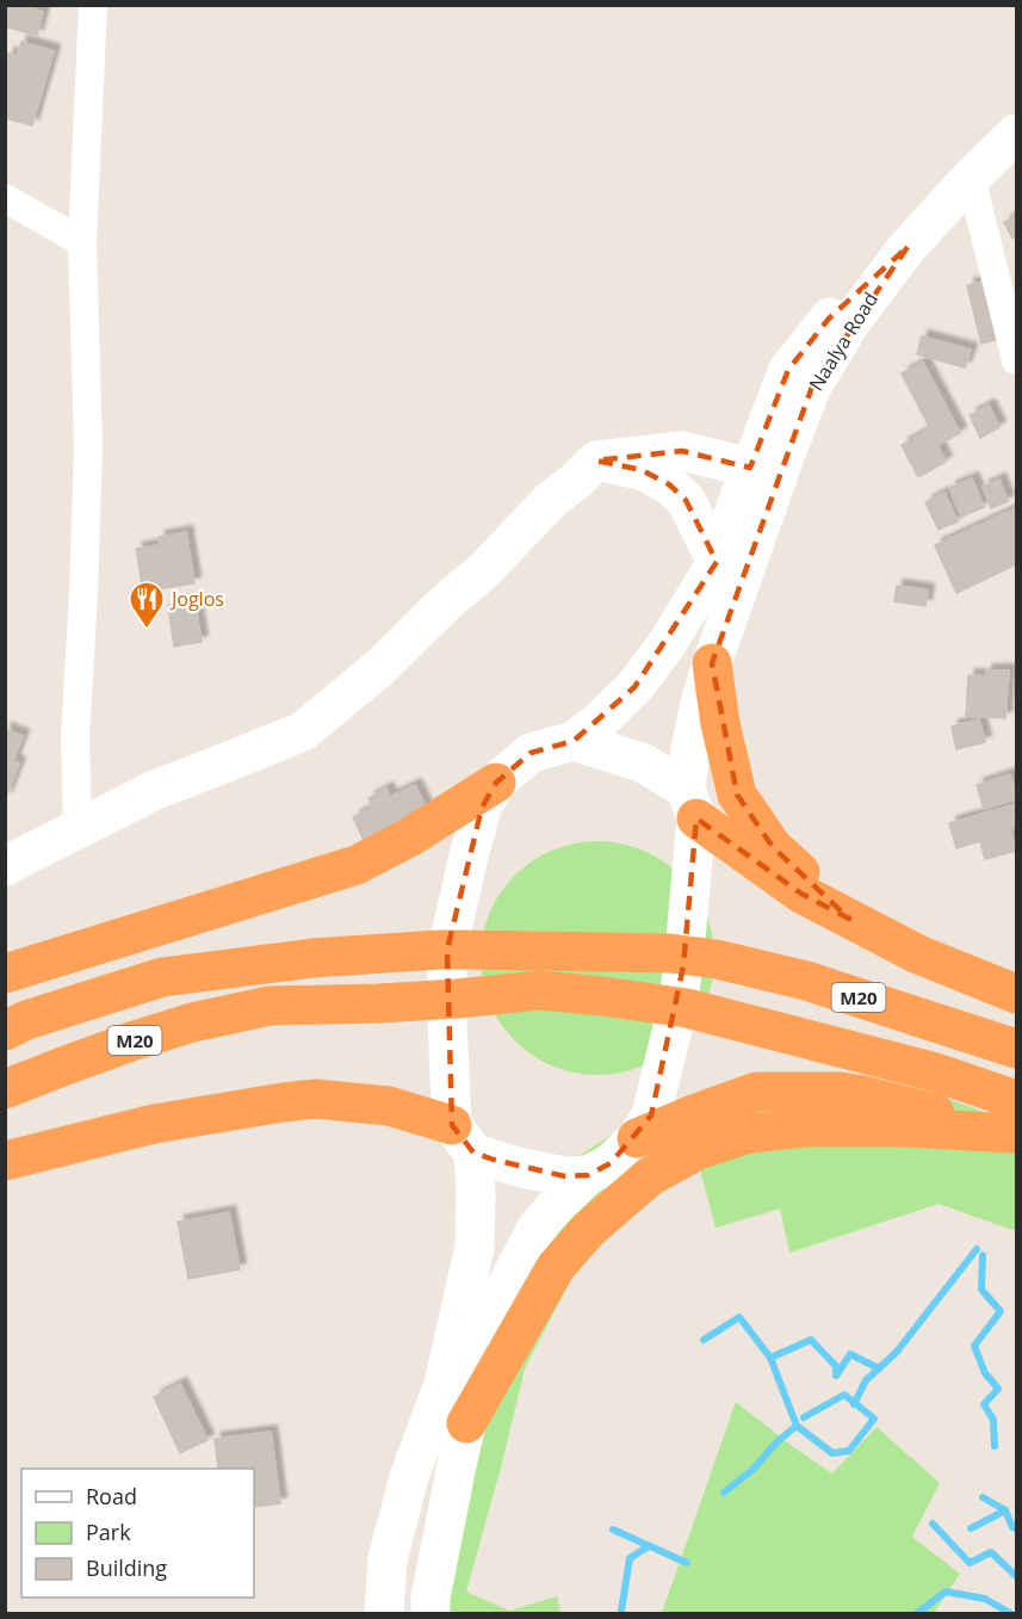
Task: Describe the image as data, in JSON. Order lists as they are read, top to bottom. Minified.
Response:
{"streets":{"highway":["M20"]},"places":{"restaurant":["Joglos"]},"legend":["Road","Park","Building"]}
